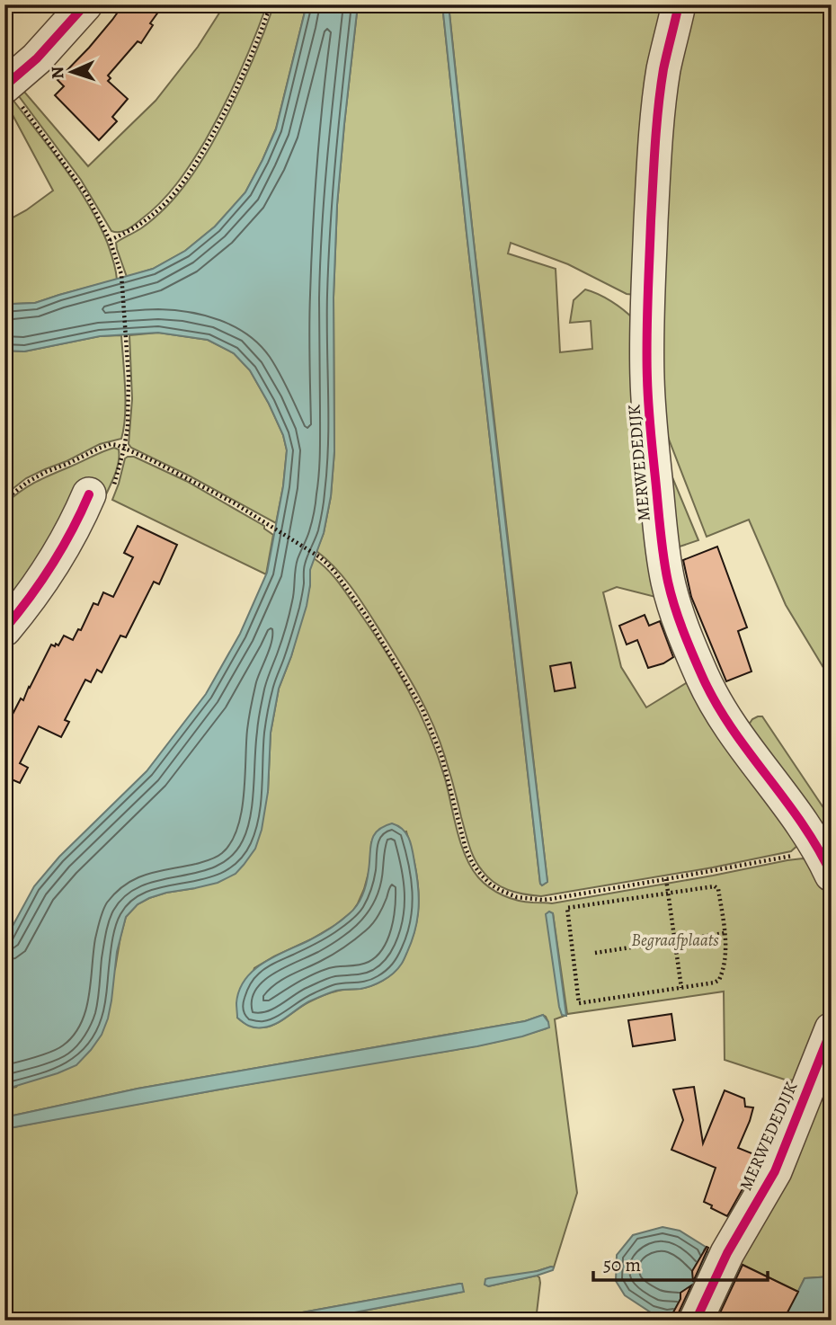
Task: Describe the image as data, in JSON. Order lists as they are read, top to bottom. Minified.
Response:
{"streets":{"street":["MERWEDEDIJK"]},"parks":["Begraafplaats"],"scale_bar":"50 m","north":"left"}
